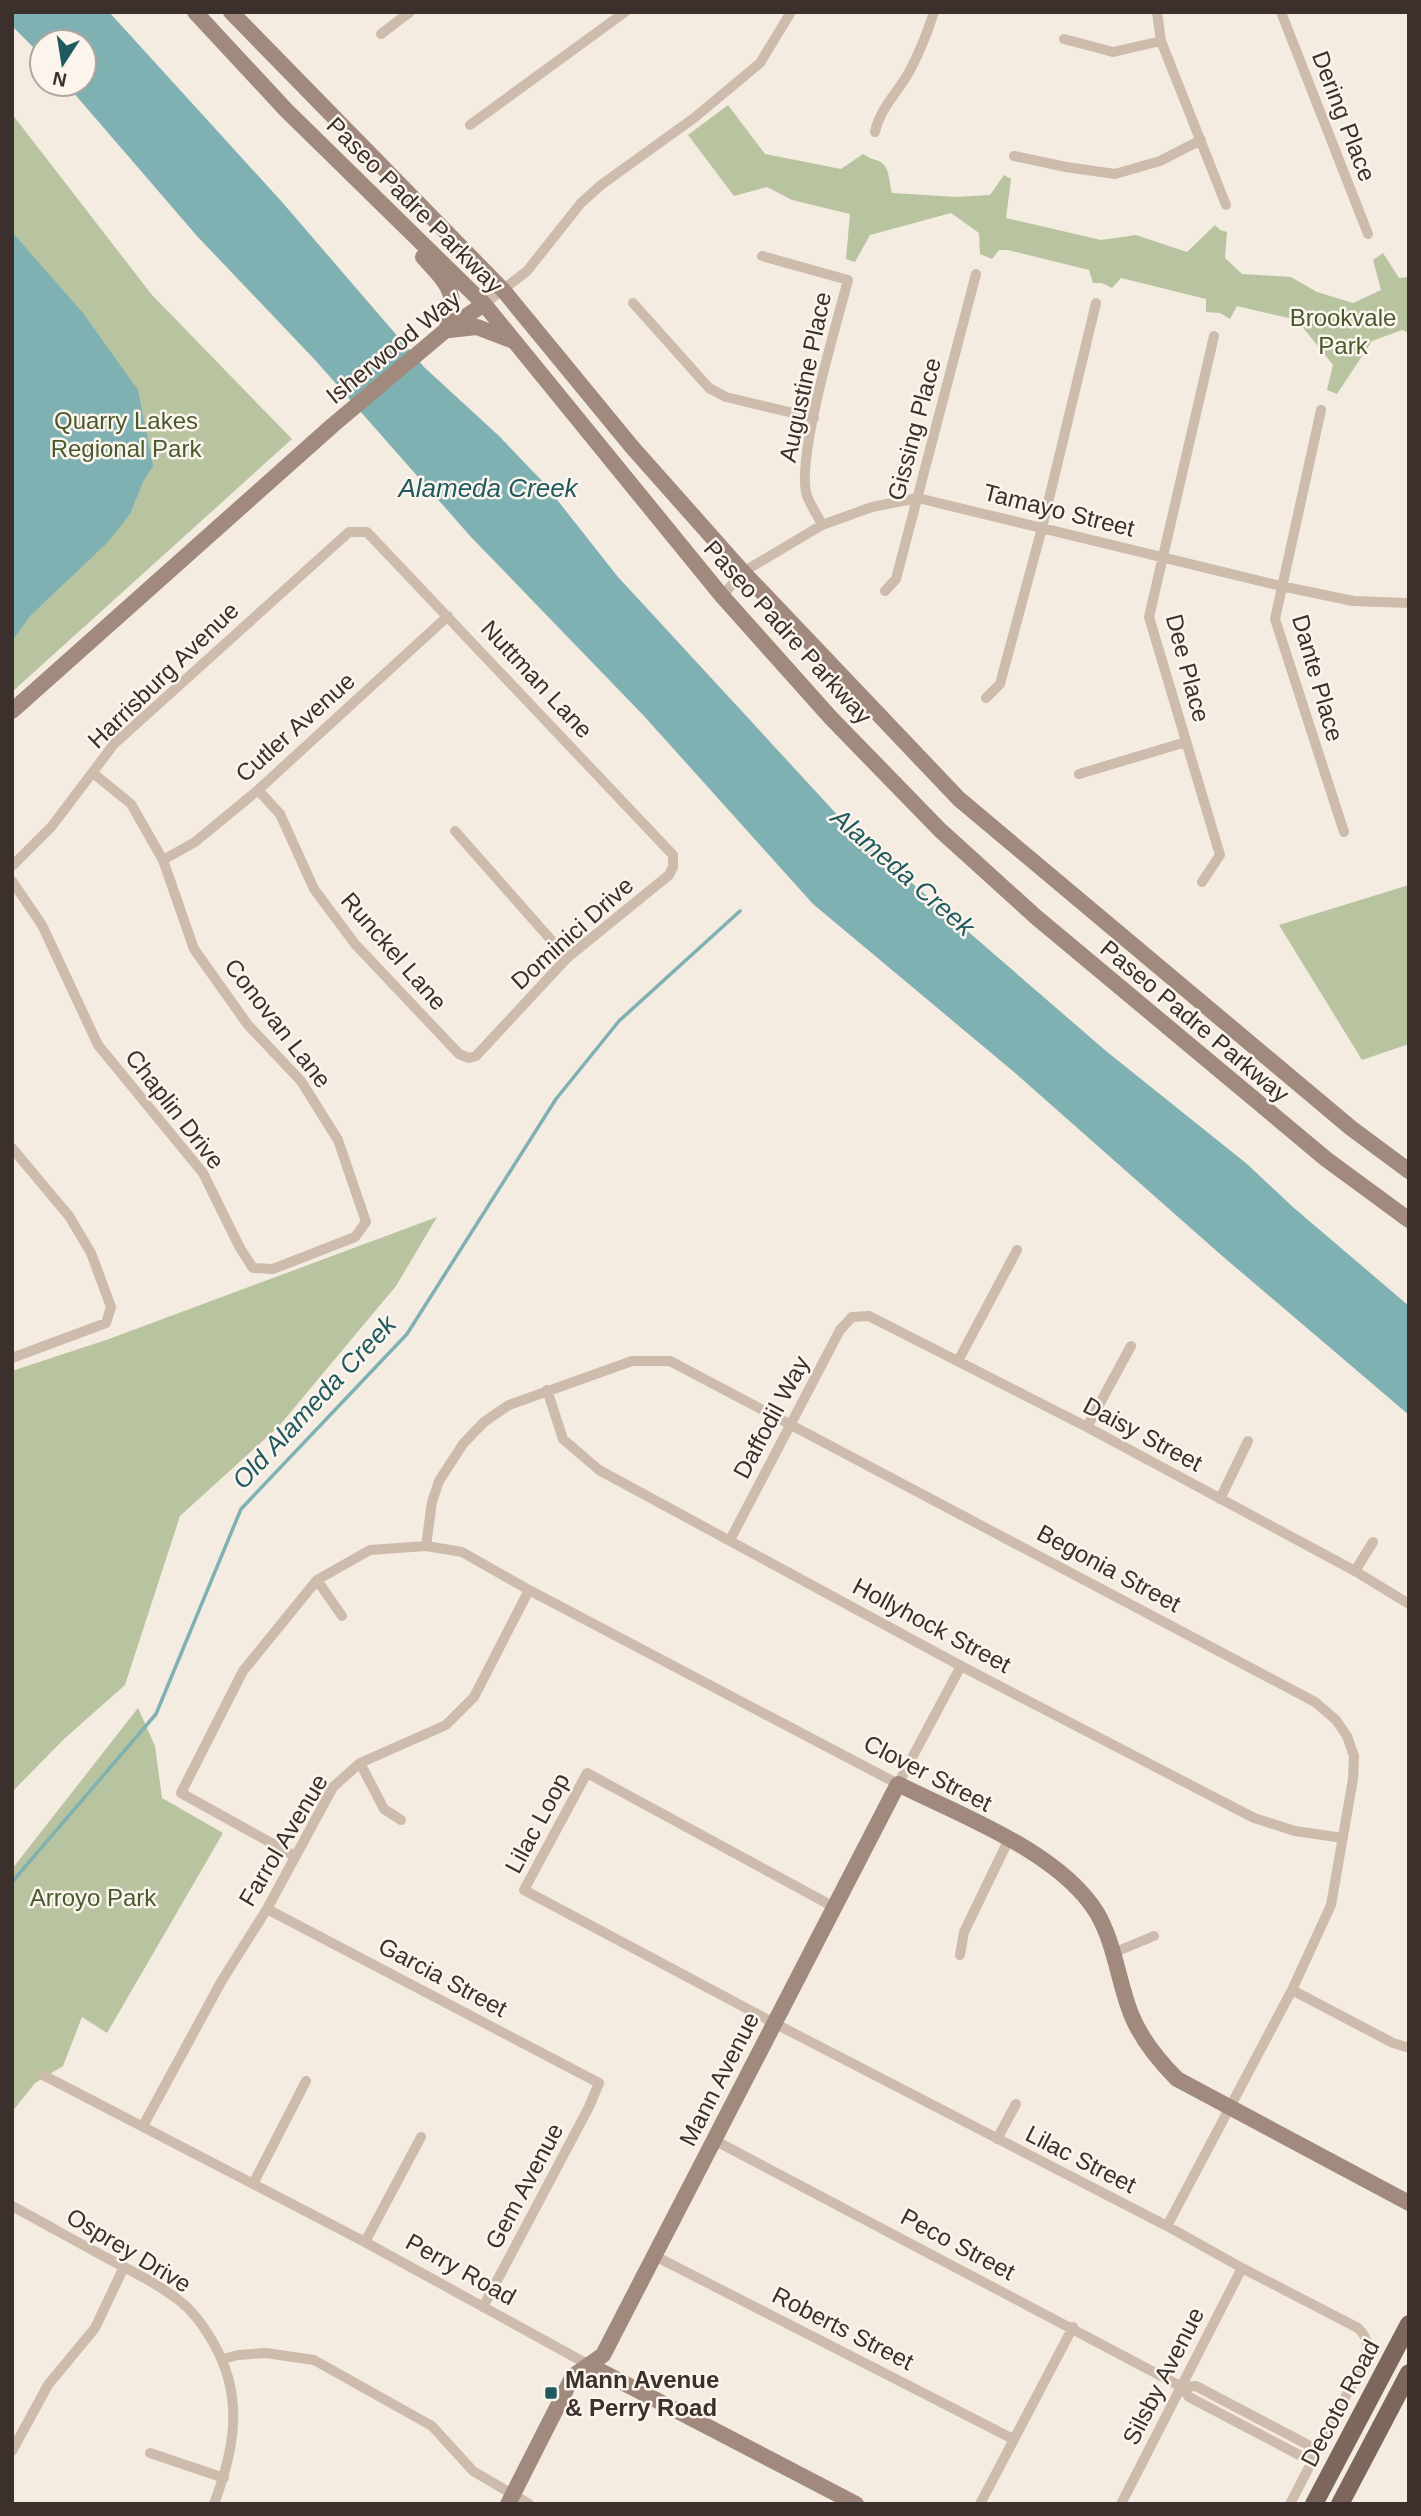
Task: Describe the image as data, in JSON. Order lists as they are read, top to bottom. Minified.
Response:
{"streets":{"main road":["Paseo Padre Parkway","Isherwood Way","Clover Street","Mann Avenue","Perry Road","Decoto Road"],"street":["Dering Place","Augustine Place","Gissing Place","Tamayo Street","Dee Place","Harrisburg Avenue","Dante Place","Nuttman Lane","Cutler Avenue","Dominici Drive","Runckel Lane","Conovan Lane","Chaplin Drive","Daffodil Way","Daisy Street","Begonia Street","Hollyhock Street","Lilac Loop","Farrol Avenue","Garcia Street","Lilac Street","Gem Avenue","Peco Street","Osprey Drive","Roberts Street","Silsby Avenue"]},"crossings":[["Paseo Padre Parkway","Isherwood Way"],["Paseo Padre Parkway","Tamayo Street"],["Augustine Place","Tamayo Street"],["Gissing Place","Tamayo Street"],["Tamayo Street","Dee Place"],["Tamayo Street","Dante Place"],["Harrisburg Avenue","Nuttman Lane"],["Harrisburg Avenue","Conovan Lane"],["Nuttman Lane","Cutler Avenue"],["Nuttman Lane","Dominici Drive"],["Cutler Avenue","Runckel Lane"],["Cutler Avenue","Conovan Lane"],["Dominici Drive","Runckel Lane"],["Conovan Lane","Chaplin Drive"],["Daffodil Way","Daisy Street"],["Daffodil Way","Begonia Street"],["Daffodil Way","Hollyhock Street"],["Begonia Street","Hollyhock Street"],["Begonia Street","Clover Street"],["Begonia Street","Lilac Street"],["Hollyhock Street","Mann Avenue"],["Clover Street","Farrol Avenue"],["Clover Street","Mann Avenue"],["Lilac Loop","Mann Avenue"],["Lilac Loop","Lilac Street"],["Farrol Avenue","Garcia Street"],["Farrol Avenue","Perry Road"],["Garcia Street","Gem Avenue"],["Mann Avenue","Lilac Street"],["Mann Avenue","Peco Street"],["Mann Avenue","Perry Road"],["Mann Avenue","Roberts Street"],["Lilac Street","Silsby Avenue"],["Lilac Street","Decoto Road"],["Gem Avenue","Perry Road"],["Peco Street","Silsby Avenue"],["Peco Street","Decoto Road"]],"water":["Alameda Creek","Old Alameda Creek"],"parks":["Brookvale Park","Quarry Lakes Regional Park","Arroyo Park"],"places":{"transit":["Mann Avenue & Perry Road"]},"north":"bottom"}
